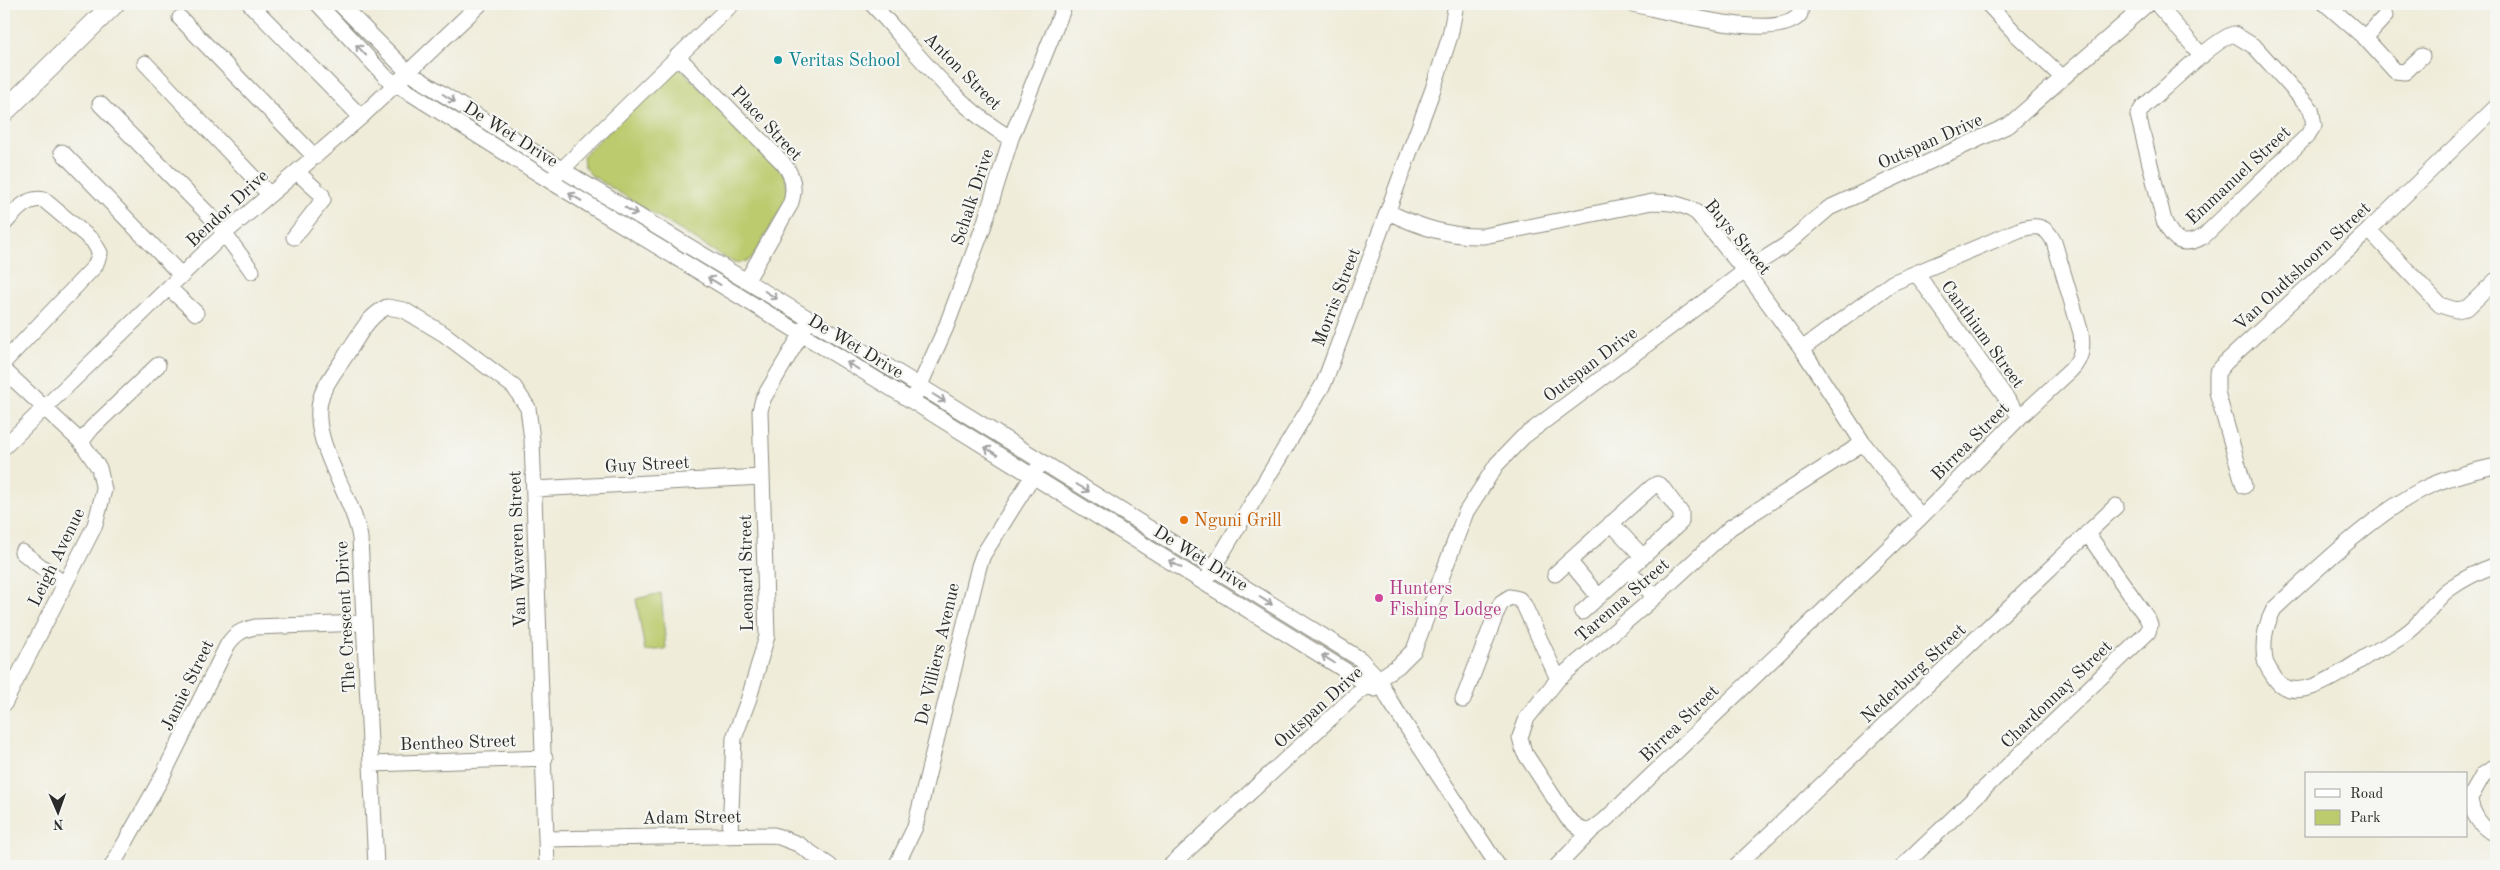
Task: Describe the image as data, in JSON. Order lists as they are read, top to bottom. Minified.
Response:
{"streets":{"street":["Anton Street","Place Street","De Wet Drive","Outspan Drive","Emmanuel Street","Schalk Drive","Bendor Drive","Buys Street","Van Oudtshoorn Street","Morris Street","Canthium Street","Birrea Street","Guy Street","Van Waveren Street","Leigh Avenue","Leonard Street","Tarenna Street","The Crescent Drive","De Villiers Avenue","Nederburg Street","Jamie Street","Chardonnay Street","Bentheo Street","Adam Street"]},"crossings":[["Anton Street","Schalk Drive"],["Place Street","De Wet Drive"],["De Wet Drive","Outspan Drive"],["De Wet Drive","Schalk Drive"],["De Wet Drive","Bendor Drive"],["De Wet Drive","Morris Street"],["De Wet Drive","Leonard Street"],["De Wet Drive","De Villiers Avenue"],["Outspan Drive","Buys Street"],["Bendor Drive","Leigh Avenue"],["Buys Street","Morris Street"],["Buys Street","Birrea Street"],["Buys Street","Tarenna Street"],["Canthium Street","Birrea Street"],["Birrea Street","Tarenna Street"],["Guy Street","Van Waveren Street"],["Guy Street","Leonard Street"],["Van Waveren Street","The Crescent Drive"],["Van Waveren Street","Bentheo Street"],["Van Waveren Street","Adam Street"],["Leonard Street","Adam Street"],["The Crescent Drive","Jamie Street"],["The Crescent Drive","Bentheo Street"],["Nederburg Street","Chardonnay Street"]],"places":["Veritas School","Nguni Grill","Hunters Fishing Lodge"],"legend":["Road","Park"],"north":"bottom"}
